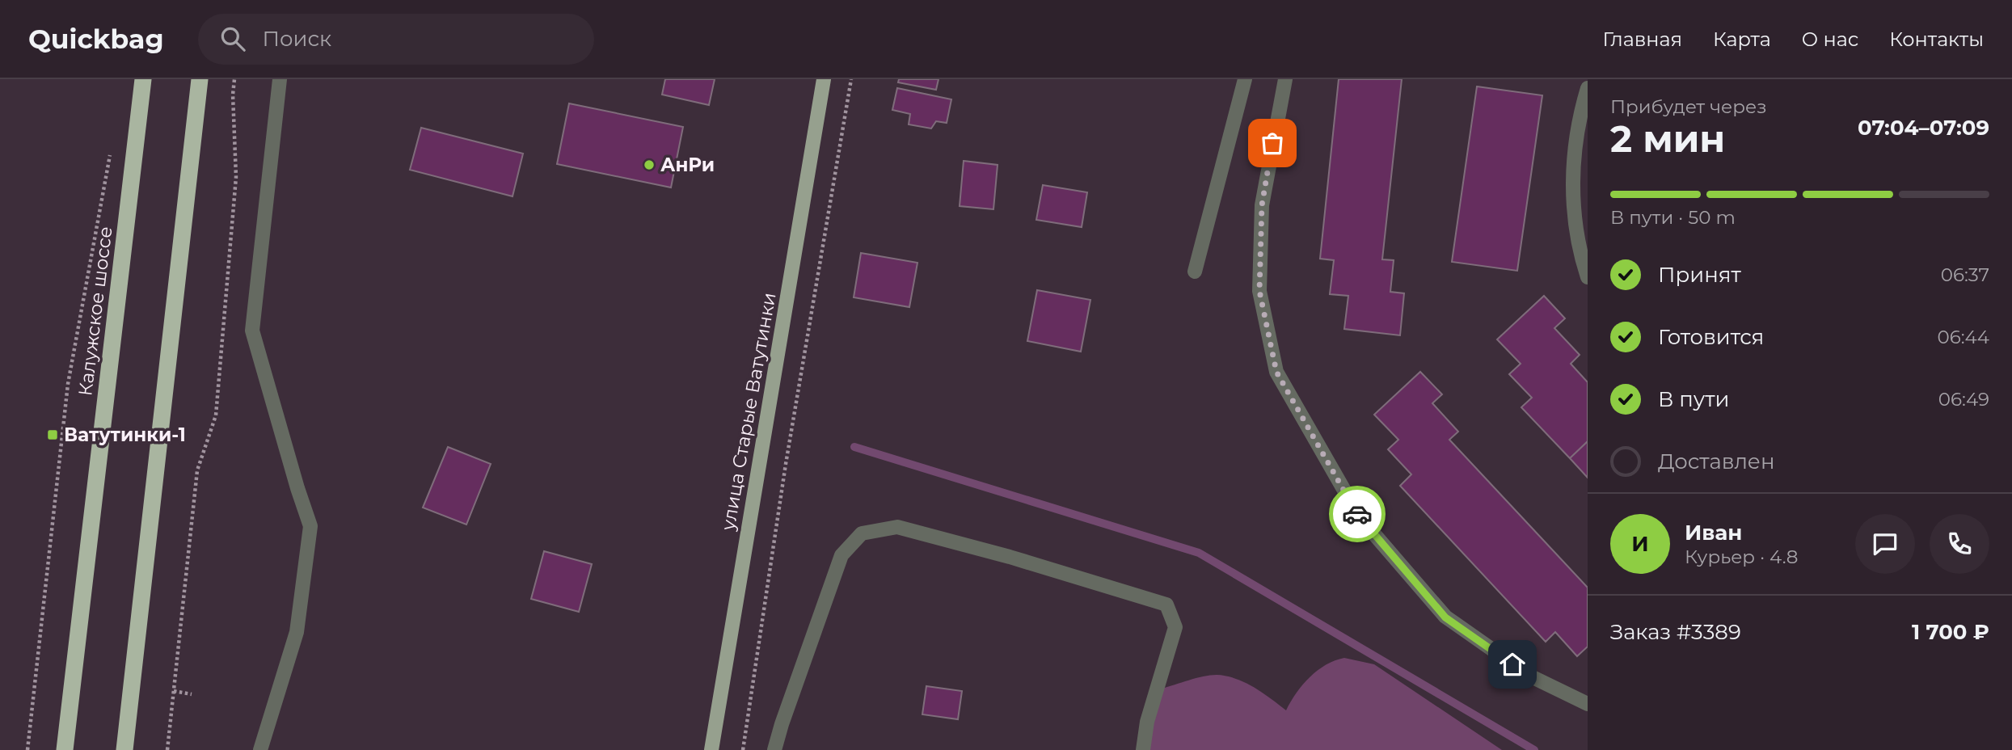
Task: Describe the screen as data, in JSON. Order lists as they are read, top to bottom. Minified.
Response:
{"streets":{"highway":["Калужское шоссе"],"main road":["улица Старые Ватутинки"]},"places":{"other":["АнРи"],"transit":["Ватутинки-1"]},"page":{"header":"Quickbag","search":"Поиск","nav":["Главная","Карта","О нас","Контакты"],"heading":["2 мин","Прибудет через","07:04–07:09"],"panel":["Иван","Курьер · 4.8","Заказ #3389","1 700 ₽"],"bar":"В пути · 50 m","list":[["Принят","06:37"],["Готовится","06:44"],["В пути","06:49"],"Доставлен"],"round":"И"}}
